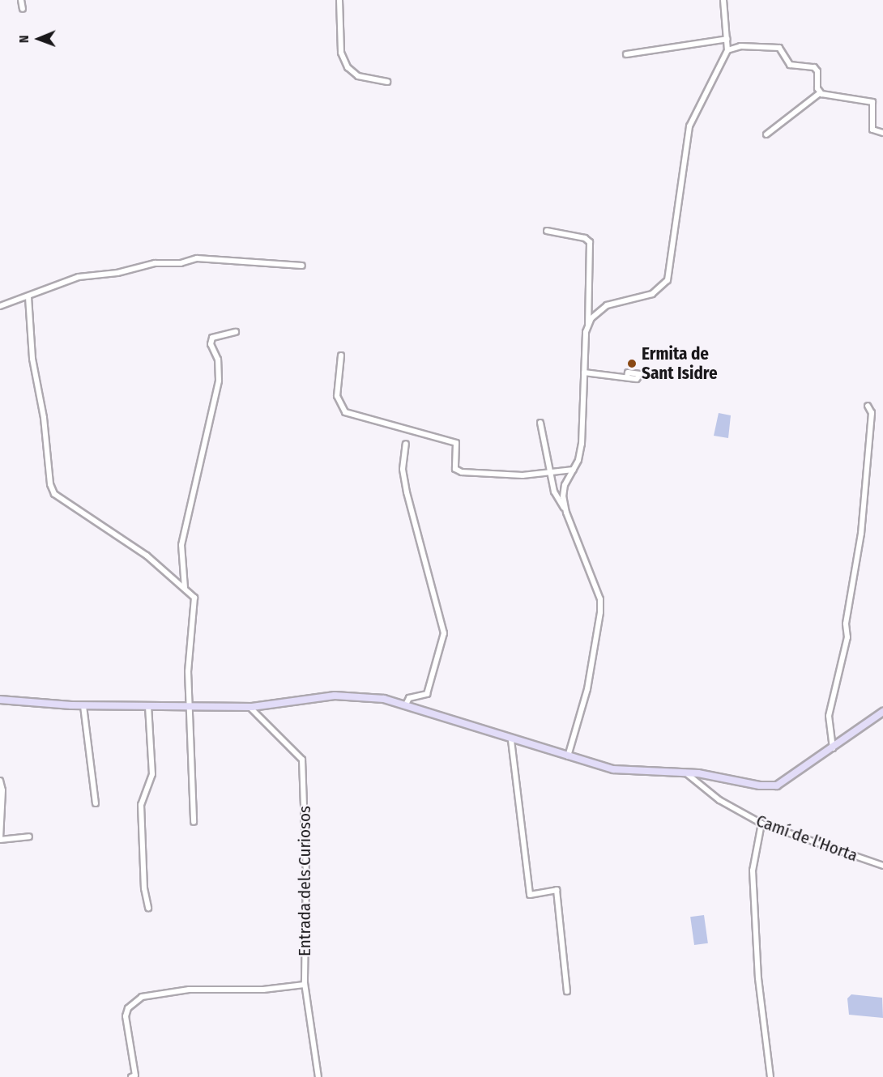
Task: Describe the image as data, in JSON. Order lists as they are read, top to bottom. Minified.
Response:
{"streets":{"street":["Camí de l'Horta","Entrada dels Curiosos"]},"places":["Ermita de Sant Isidre"],"north":"left"}
